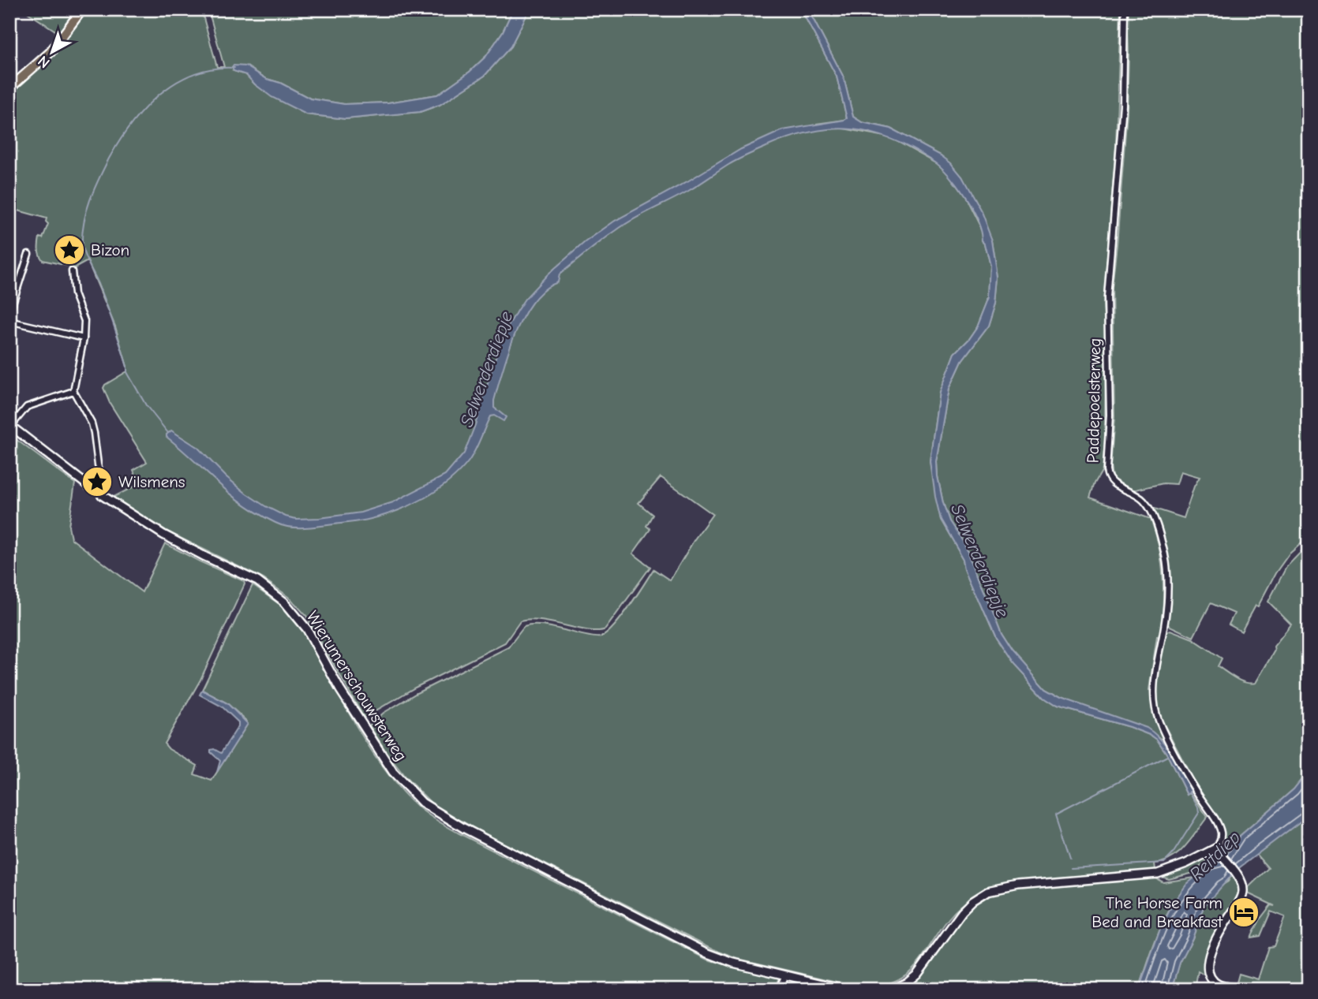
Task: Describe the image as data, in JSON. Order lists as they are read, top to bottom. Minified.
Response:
{"streets":{"street":["Paddepoelsterweg","Wierumerschouwsterweg"]},"water":["Selwerderdiepje","Reitdiep"],"places":{"place":["Bizon","Wilsmens"],"hotel":["The Horse Farm Bed and Breakfast"]},"north":"bottom left"}
